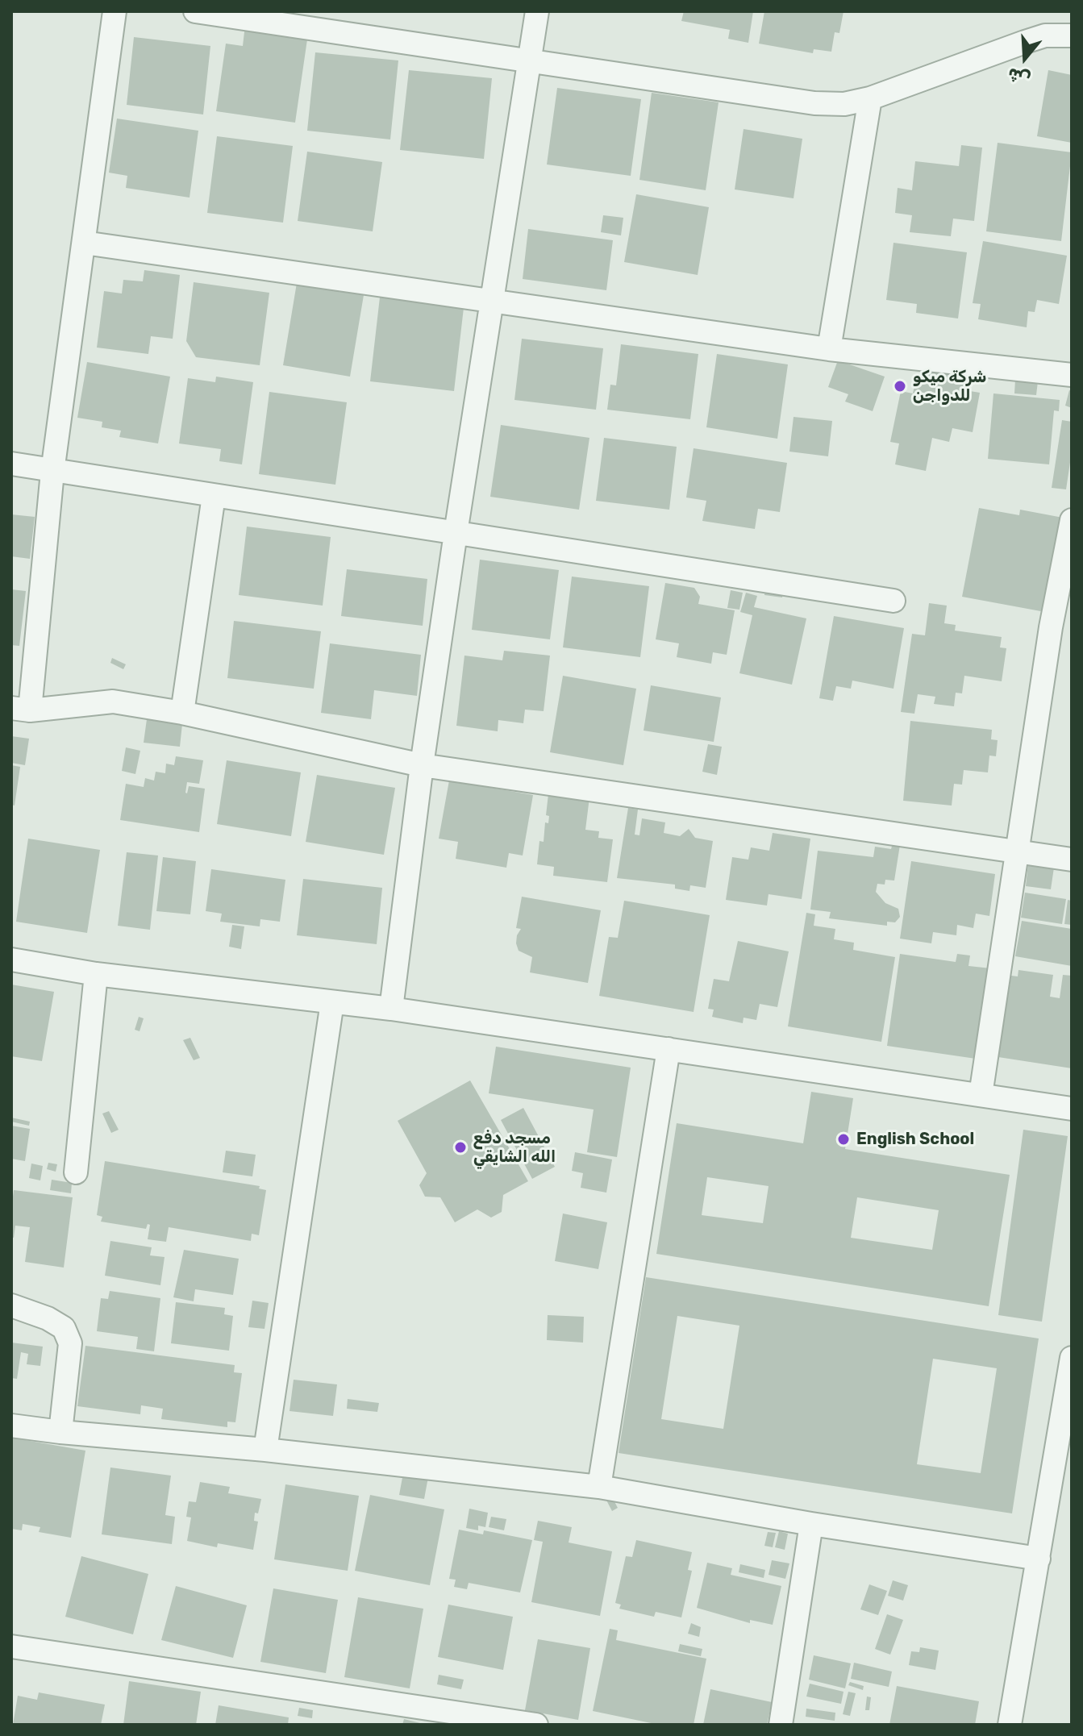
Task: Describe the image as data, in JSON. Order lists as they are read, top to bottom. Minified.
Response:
{"places":["شركة ميكو للدواجن","English School","مسجد دفع الله الشايقي"],"north":"bottom"}
